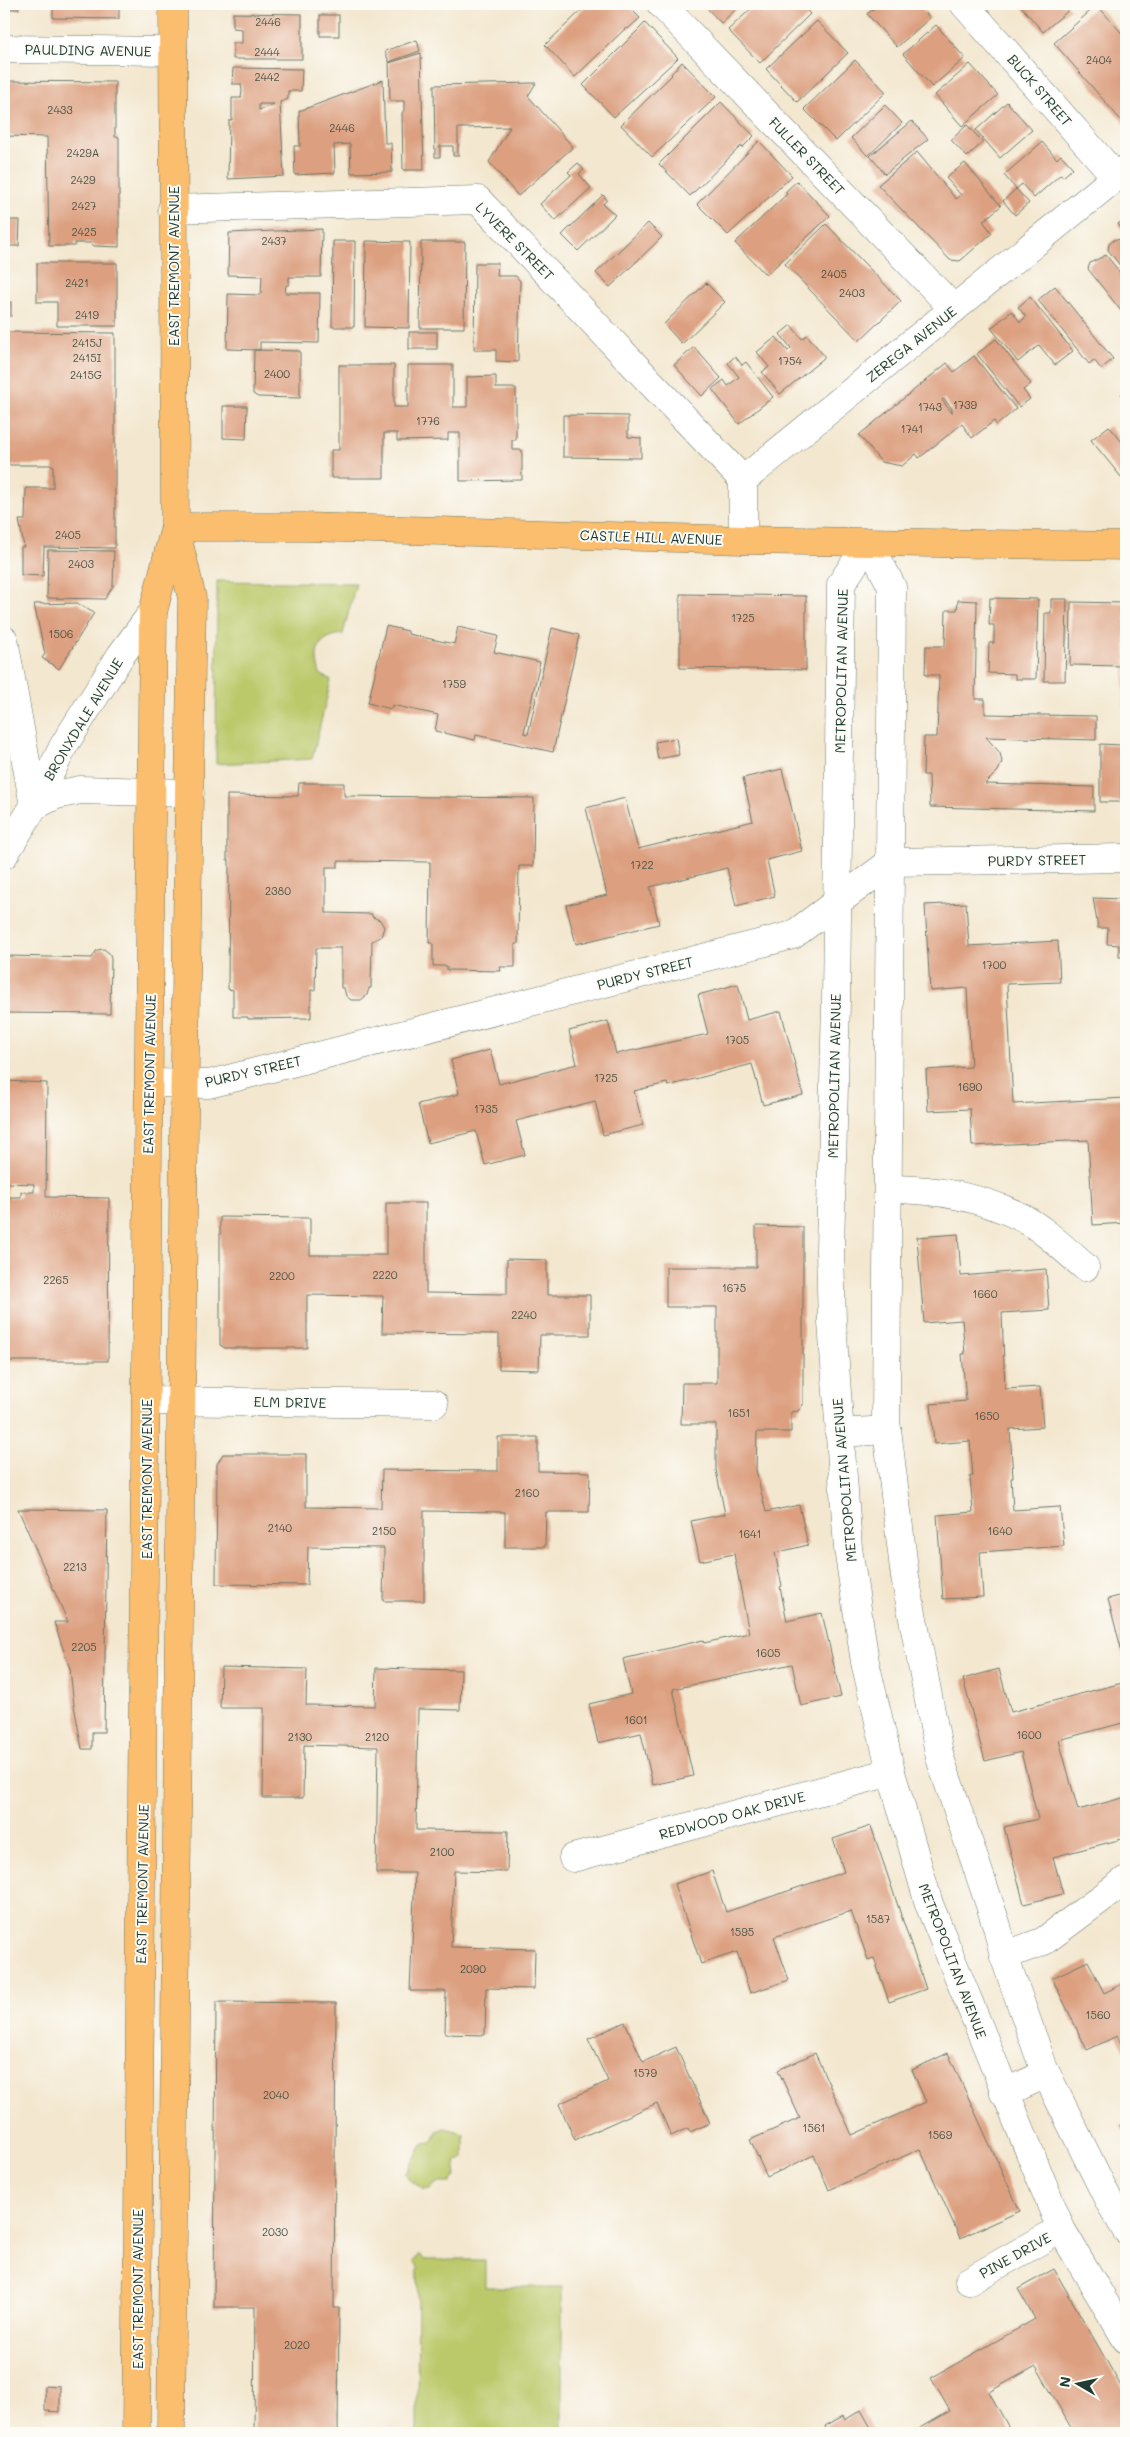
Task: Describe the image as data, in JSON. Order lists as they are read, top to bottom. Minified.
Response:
{"streets":{"main road":["EAST TREMONT AVENUE","CASTLE HILL AVENUE"],"street":["PAULDING AVENUE","BUCK STREET","FULLER STREET","LYVERE STREET","ZEREGA AVENUE","METROPOLITAN AVENUE","BRONXDALE AVENUE","PURDY STREET","ELM DRIVE","REDWOOD OAK DRIVE","PINE DRIVE"]},"crossings":[["PAULDING AVENUE","EAST TREMONT AVENUE"],["BUCK STREET","ZEREGA AVENUE"],["FULLER STREET","ZEREGA AVENUE"],["LYVERE STREET","EAST TREMONT AVENUE"],["LYVERE STREET","ZEREGA AVENUE"],["EAST TREMONT AVENUE","CASTLE HILL AVENUE"],["EAST TREMONT AVENUE","BRONXDALE AVENUE"],["EAST TREMONT AVENUE","PURDY STREET"],["EAST TREMONT AVENUE","ELM DRIVE"],["CASTLE HILL AVENUE","METROPOLITAN AVENUE"],["METROPOLITAN AVENUE","PURDY STREET"],["METROPOLITAN AVENUE","REDWOOD OAK DRIVE"],["METROPOLITAN AVENUE","PINE DRIVE"]],"house_numbers":["2446","2444","2404","2442","2433","2446","2429A","2429","2427","2425","2437","2405","2421","2403","2419","2415J","2415I","1754","2400","2415G","1739","1743","1776","1741","2405","2403","1725","1506","1759","1722","2380","1700","1705","1725","1690","1735","2220","2200","2265","1675","1660","2240","1651","1650","2160","2140","2150","1640","1641","2213","2205","1605","1601","1600","2130","2120","2100","1587","1595","2090","1560","1579","2040","1561","1569","2030","2020"],"north":"left"}
